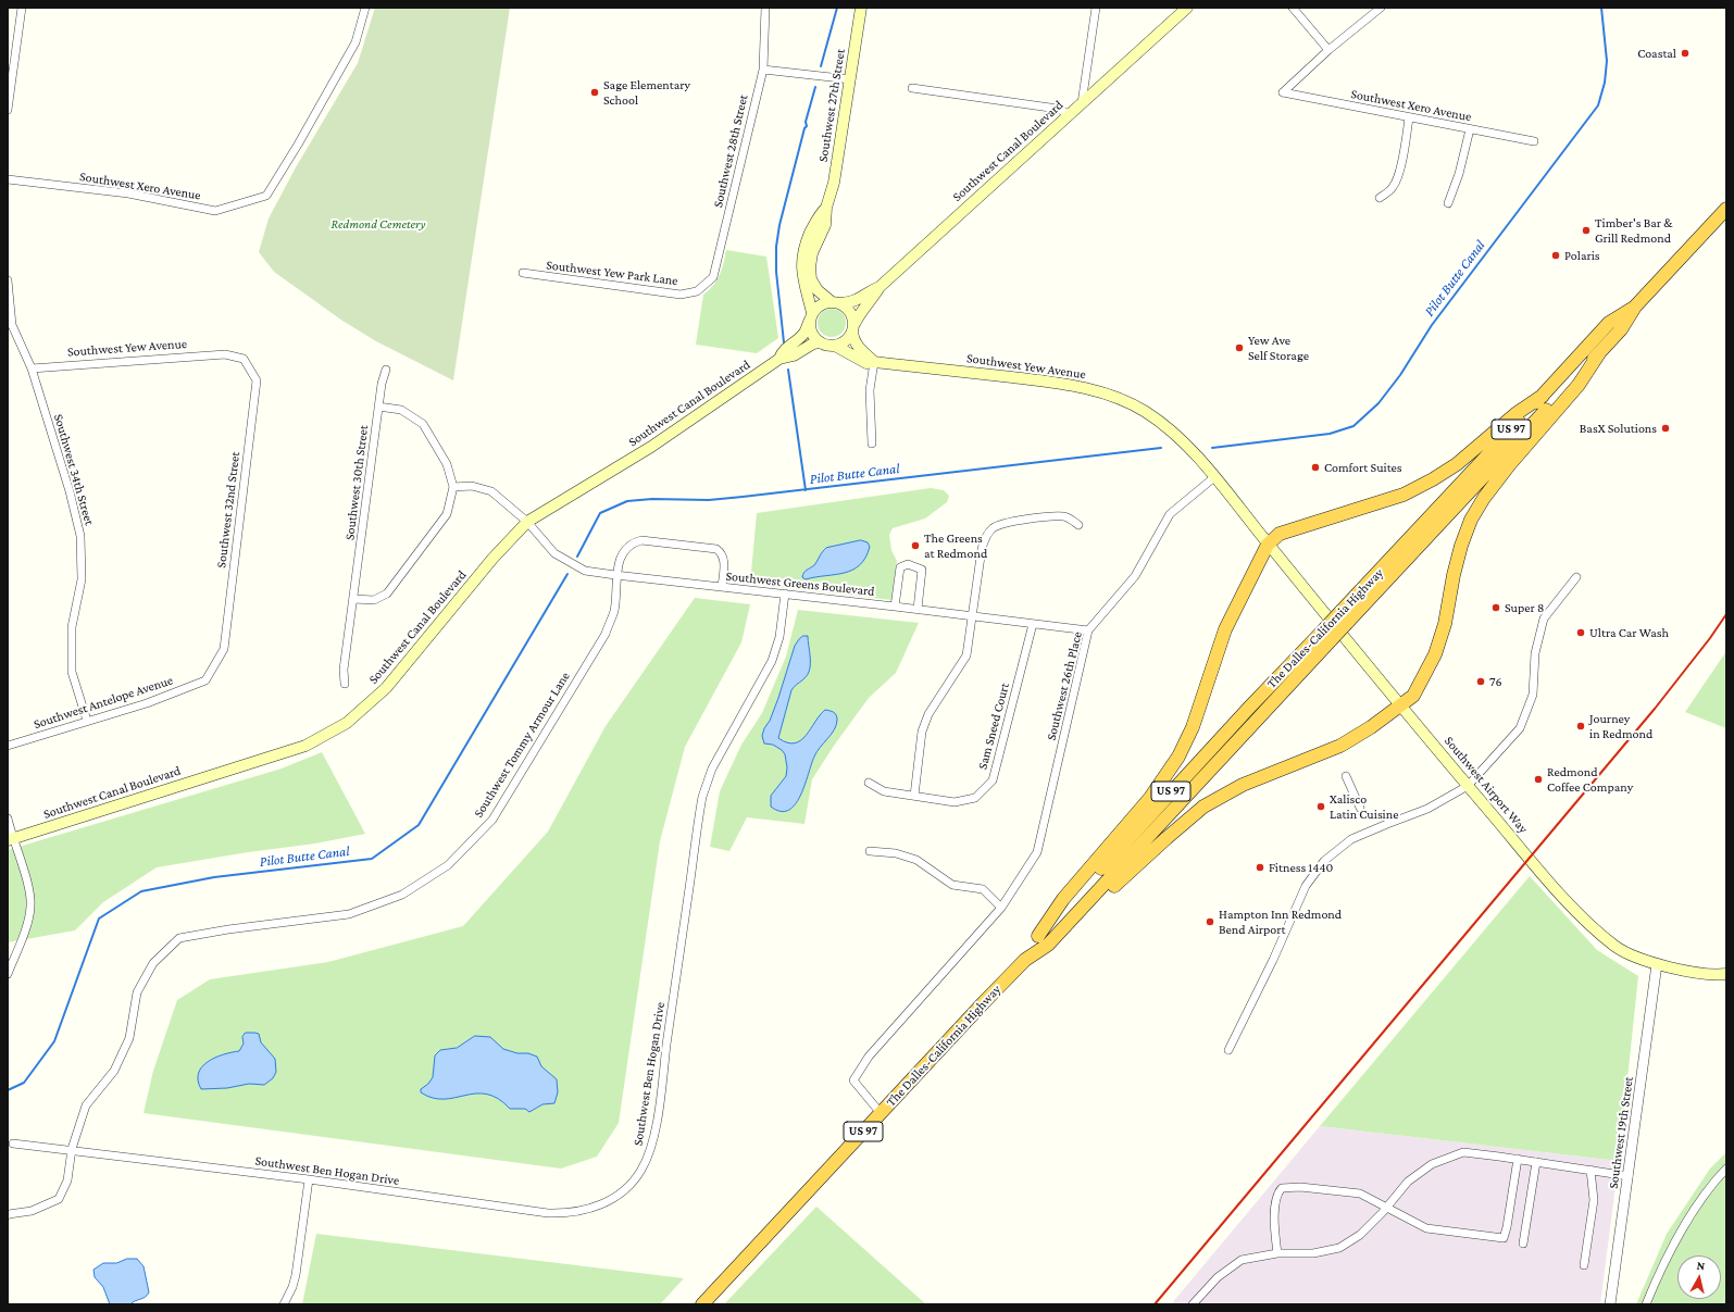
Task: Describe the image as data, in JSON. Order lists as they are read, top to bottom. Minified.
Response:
{"streets":{"highway":["US 97","The Dalles-California Highway"],"main road":["Southwest 27th Street","Southwest Canal Boulevard","Southwest Yew Avenue","Southwest Airport Way"],"street":["Southwest Xero Avenue","Southwest 28th Street","Southwest Yew Park Lane","Southwest 34th Street","Southwest 30th Street","Southwest 32nd Street","Southwest Greens Boulevard","Southwest 26th Place","Southwest Antelope Avenue","Sam Sneed Court","Southwest Tommy Armour Lane","Southwest Ben Hogan Drive","Southwest 19th Street"]},"crossings":[["Southwest 27th Street","Southwest Canal Boulevard"],["Southwest 27th Street","Southwest Yew Avenue"],["Southwest 28th Street","Southwest Yew Park Lane"],["Southwest Canal Boulevard","Southwest Yew Avenue"],["Southwest Canal Boulevard","Southwest Greens Boulevard"],["Southwest Yew Avenue","Southwest 34th Street"],["Southwest Yew Avenue","Southwest 32nd Street"],["Southwest Yew Avenue","Southwest 26th Place"],["Southwest Yew Avenue","Southwest Airport Way"],["Southwest 34th Street","Southwest Antelope Avenue"],["Southwest 32nd Street","Southwest Antelope Avenue"],["Southwest Greens Boulevard","Southwest 26th Place"],["Southwest Greens Boulevard","Sam Sneed Court"],["Southwest Greens Boulevard","Southwest Tommy Armour Lane"],["Southwest Greens Boulevard","Southwest Ben Hogan Drive"],["The Dalles-California Highway","Southwest 26th Place"],["Southwest Tommy Armour Lane","Southwest Ben Hogan Drive"],["Southwest Airport Way","Southwest 19th Street"]],"water":["Pilot Butte Canal"],"parks":["Redmond Cemetery"],"places":["Coastal","Sage Elementary School","Timber's Bar & Grill Redmond","Polaris","Yew Ave Self Storage","BasX Solutions","Comfort Suites","The Greens at Redmond","Super 8","Ultra Car Wash","76","Journey in Redmond","Redmond Coffee Company","Xalisco Latin Cuisine","Fitness 1440","Hampton Inn Redmond Bend Airport"],"north":"top"}
